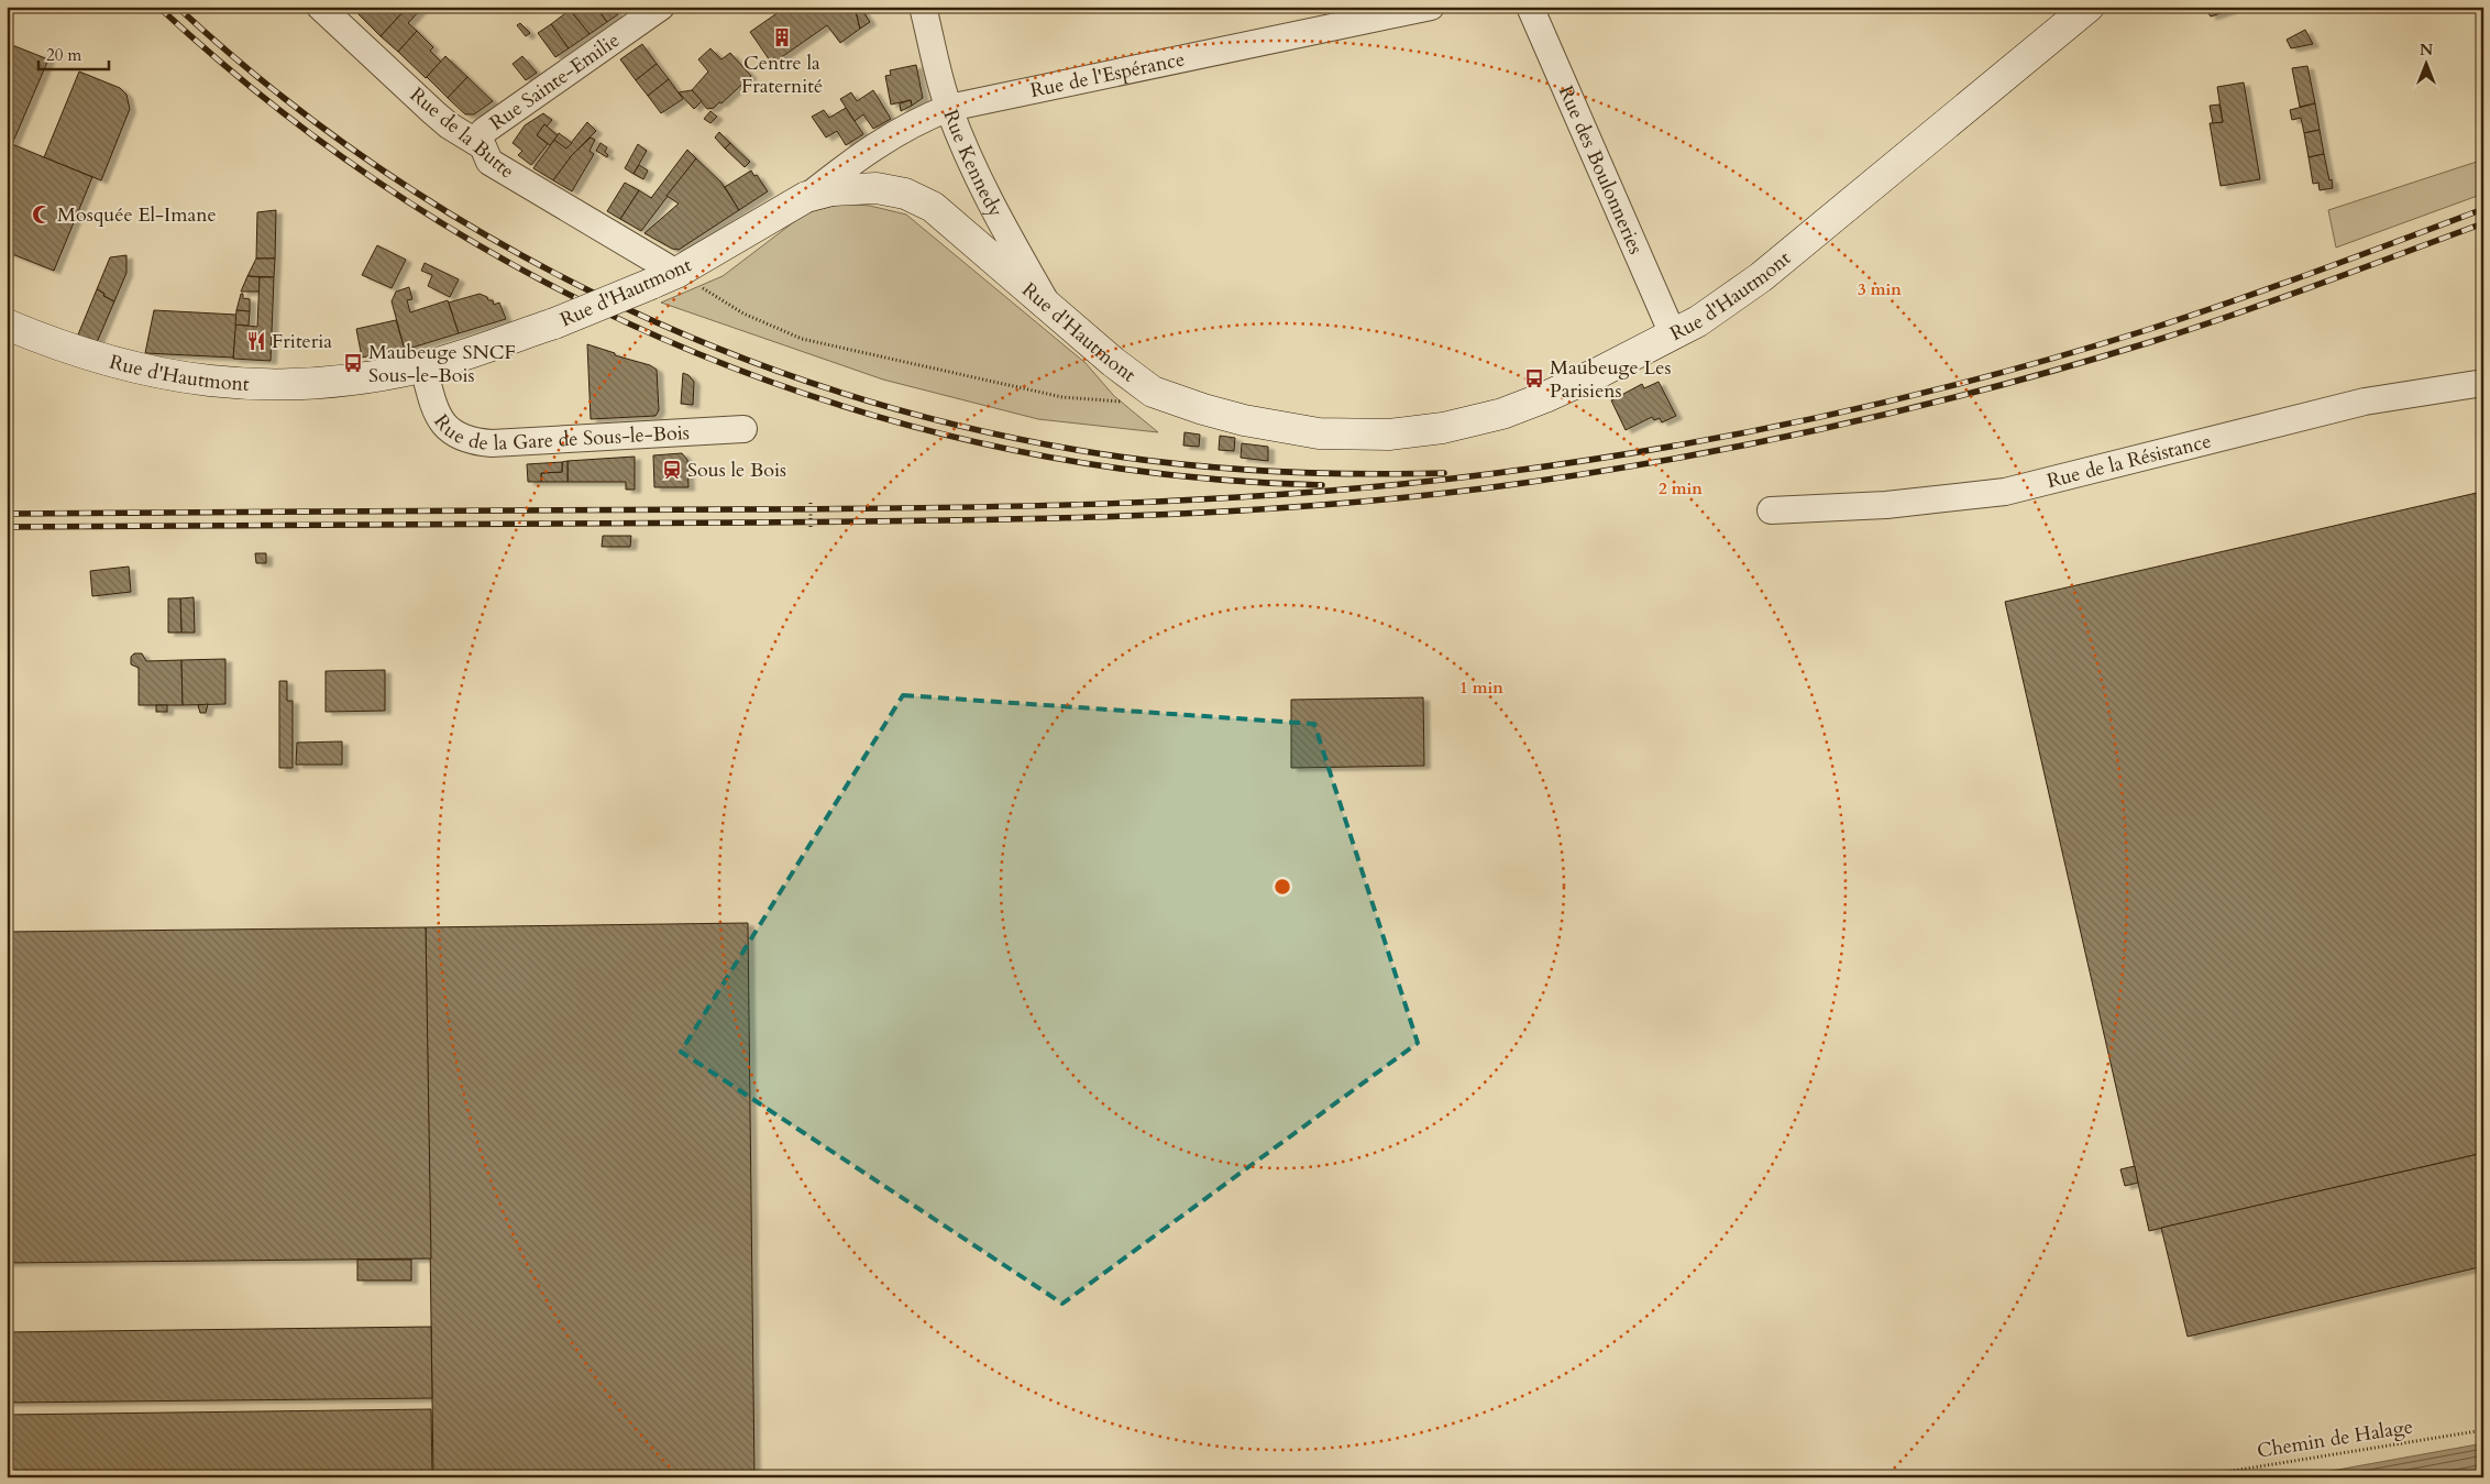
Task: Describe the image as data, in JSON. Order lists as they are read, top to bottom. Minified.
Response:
{"streets":{"street":["Rue de l'Espérance","Rue Sainte-Emilie","Rue de la Butte","Rue Kennedy","Rue des Boulonneries","Rue d'Hautmont","Rue de la Gare de Sous-le-Bois","Rue de la Résistance"],"path":["Chemin de Halage"]},"crossings":[["Rue de l'Espérance","Rue Kennedy"],["Rue de l'Espérance","Rue d'Hautmont"],["Rue Sainte-Emilie","Rue de la Butte"],["Rue de la Butte","Rue d'Hautmont"],["Rue Kennedy","Rue d'Hautmont"],["Rue des Boulonneries","Rue d'Hautmont"],["Rue d'Hautmont","Rue de la Gare de Sous-le-Bois"]],"places":{"building":["Centre la Fraternité"],"mosque":["Mosquée El-Imane"],"restaurant":["Friteria"],"bus stop":["Maubeuge SNCF Sous-le-Bois","Maubeuge Les Parisiens"],"station":["Sous le Bois"]},"scale_bar":"20 m","north":"top","rings":["3 min","2 min","1 min"]}
